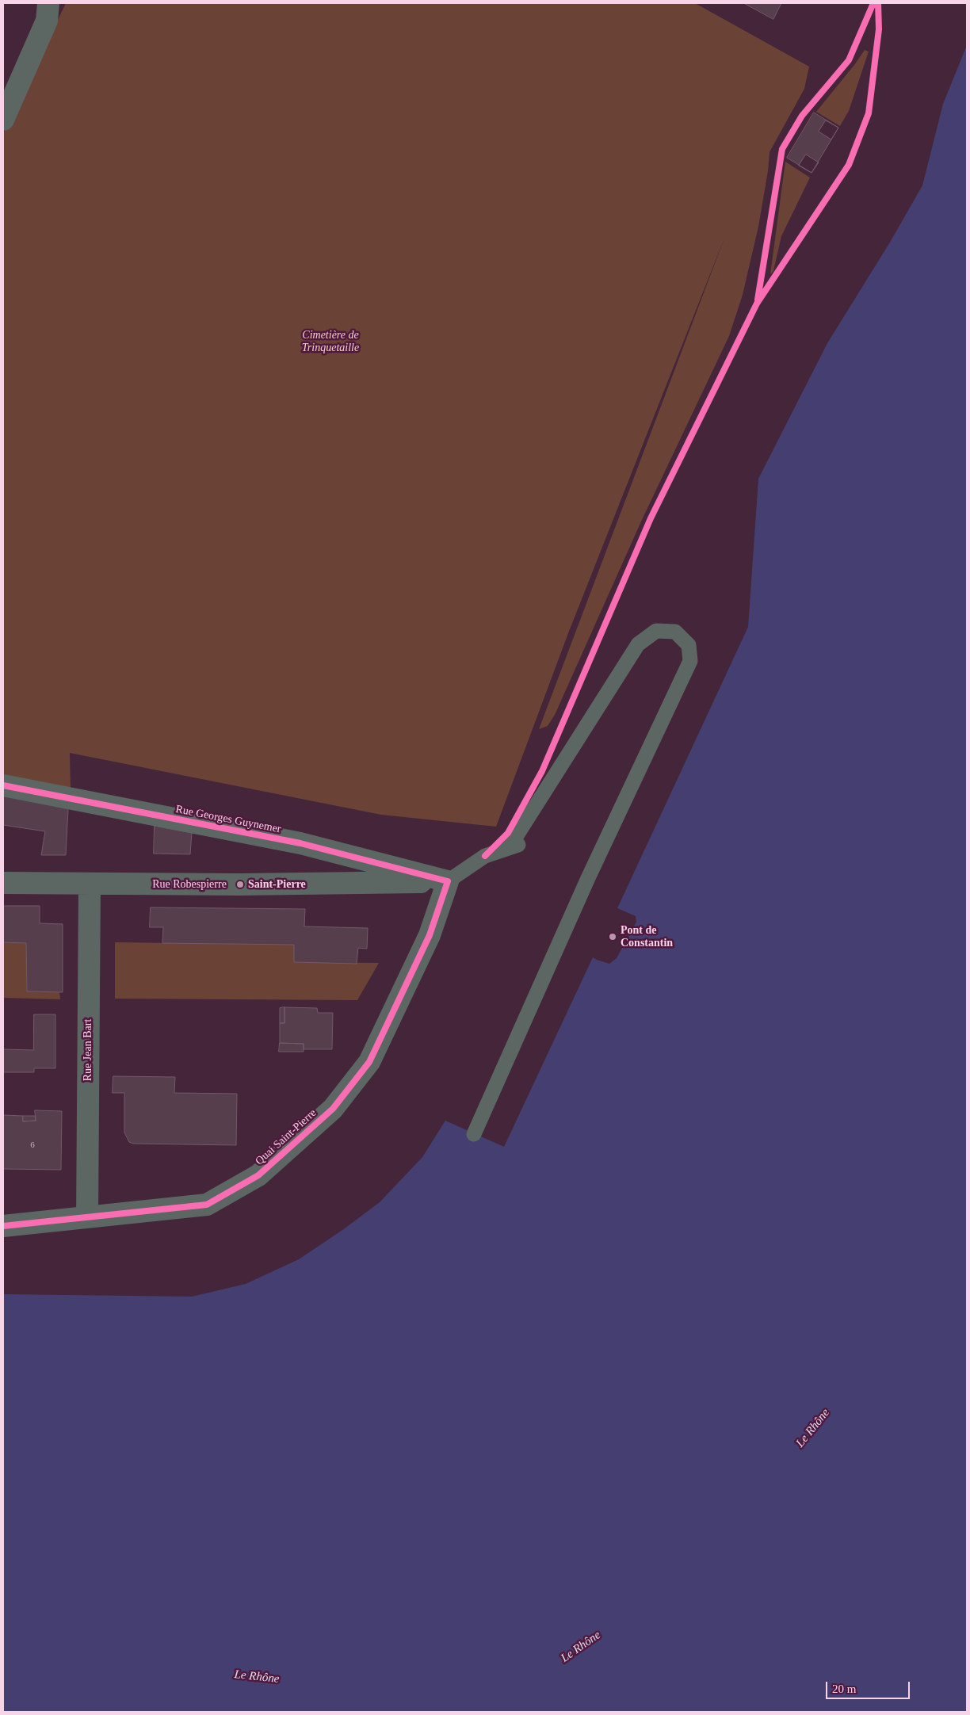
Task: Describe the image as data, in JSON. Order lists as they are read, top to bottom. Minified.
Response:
{"streets":{"street":["Rue Georges Guynemer","Rue Robespierre","Rue Jean Bart","Quai Saint-Pierre"]},"crossings":[["Rue Georges Guynemer","Rue Robespierre"],["Rue Georges Guynemer","Quai Saint-Pierre"],["Rue Robespierre","Rue Jean Bart"],["Rue Robespierre","Quai Saint-Pierre"],["Rue Jean Bart","Quai Saint-Pierre"]],"water":["Le Rhône"],"parks":["Cimetière de Trinquetaille"],"places":["Saint-Pierre","Pont de Constantin"],"house_numbers":["6"],"scale_bar":"20 m"}
